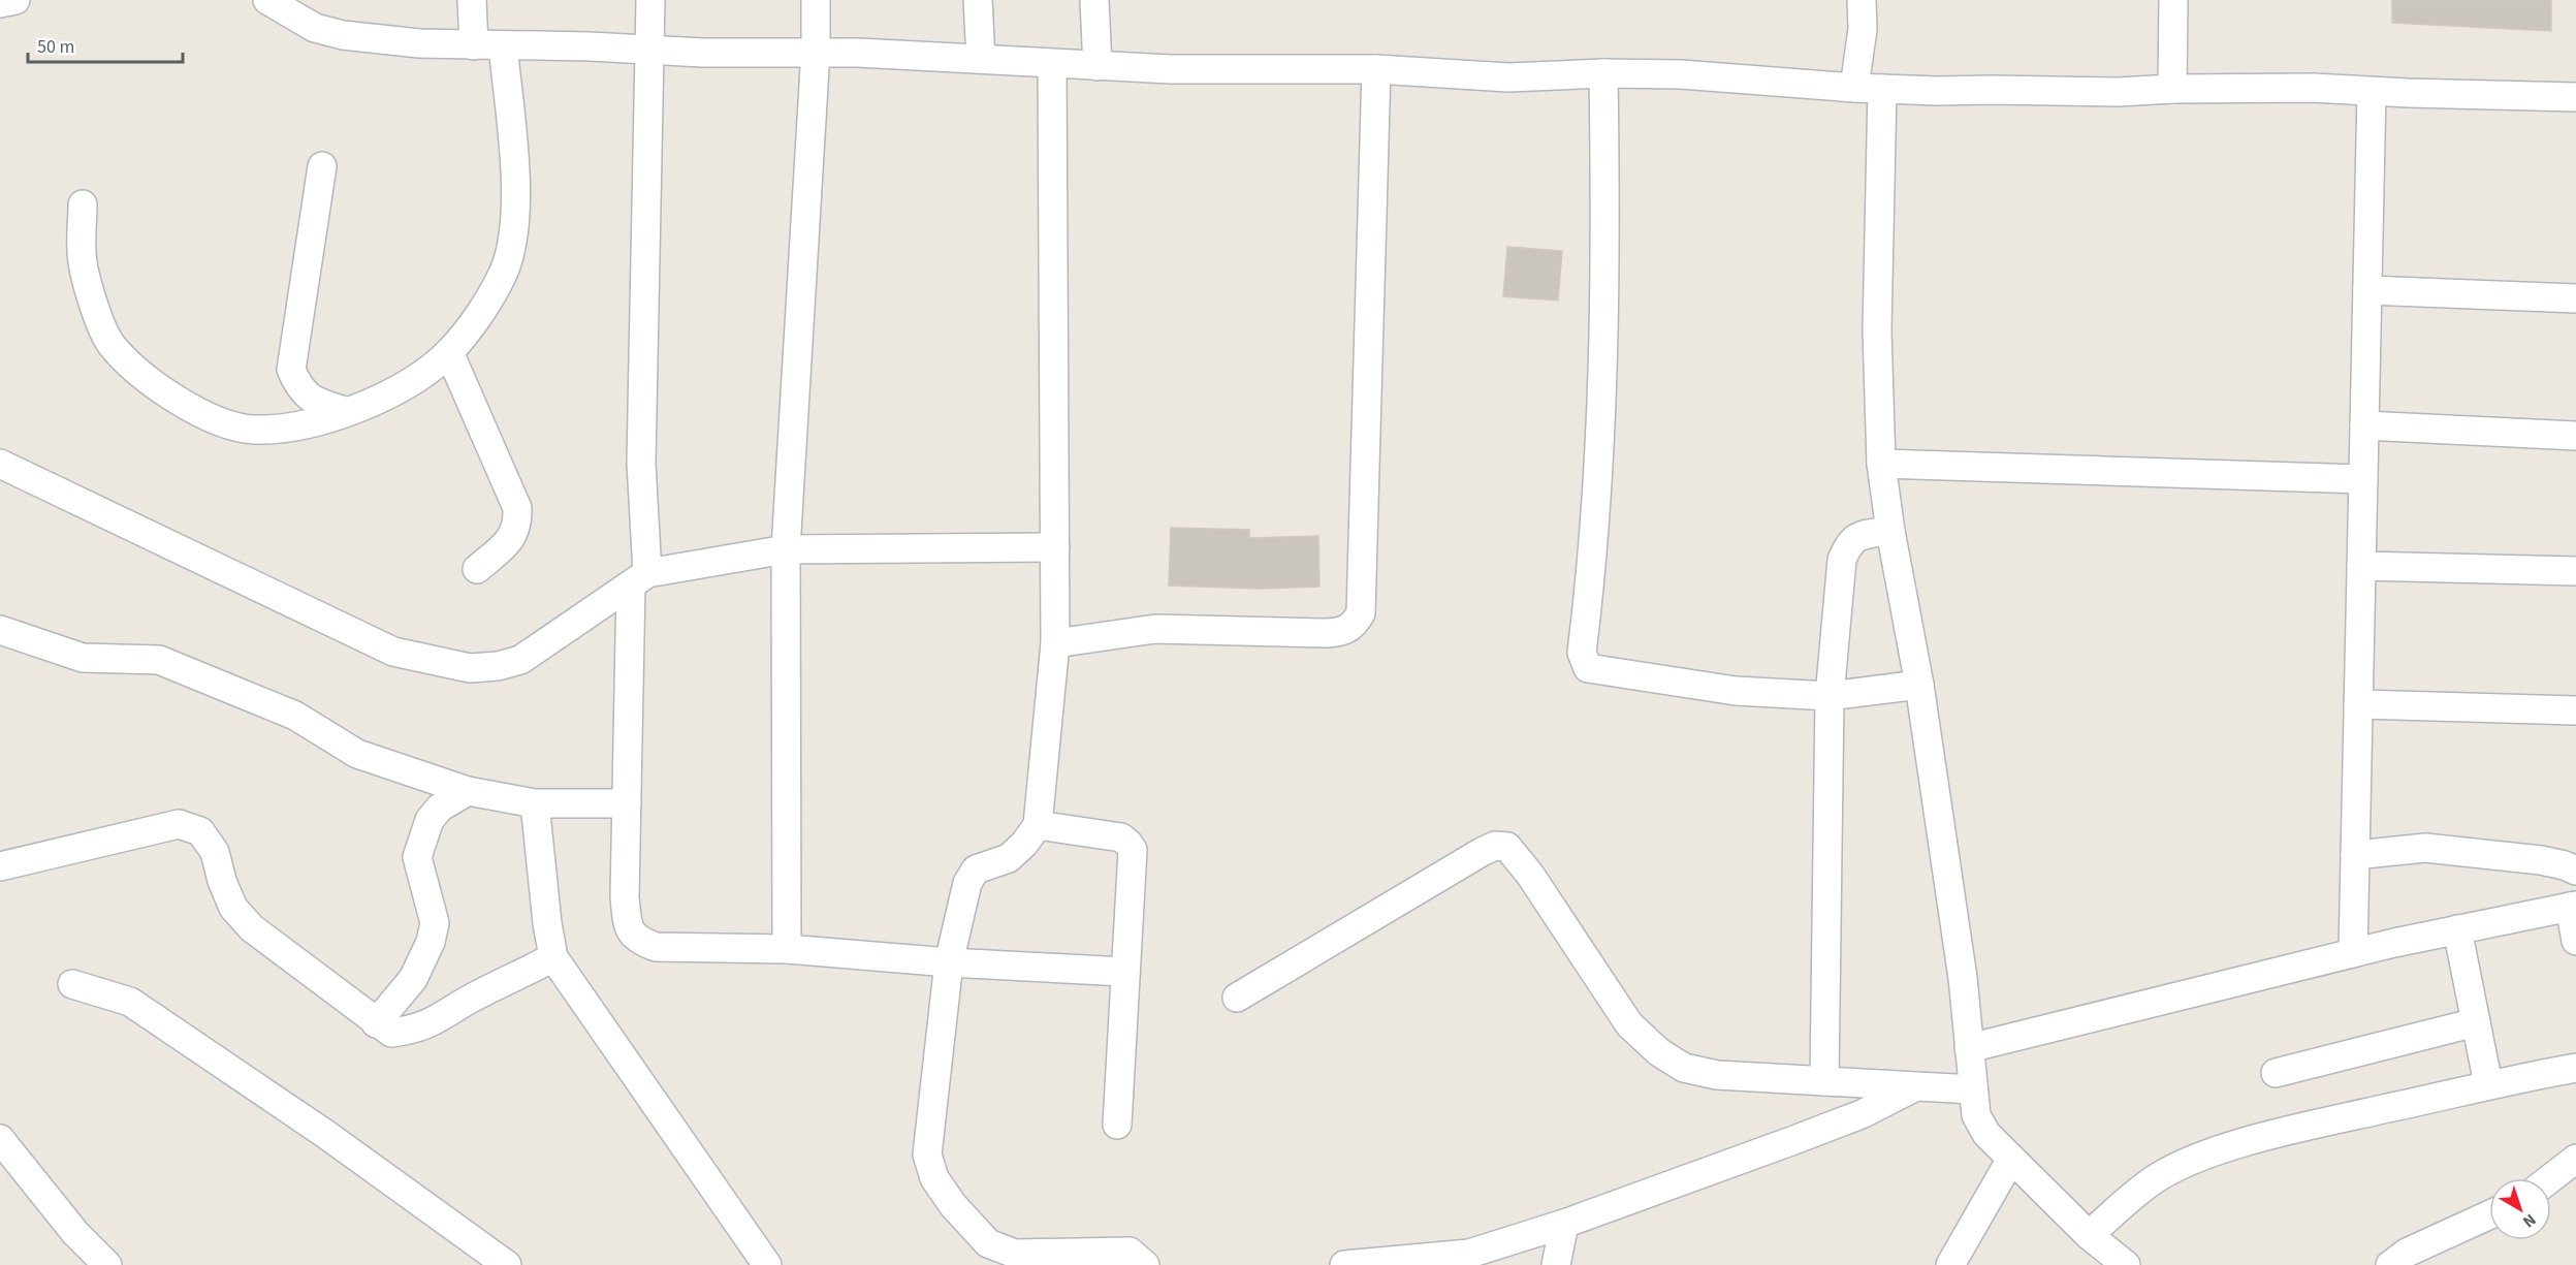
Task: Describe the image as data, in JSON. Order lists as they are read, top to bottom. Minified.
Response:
{"scale_bar":"50 m","north":"bottom right"}
